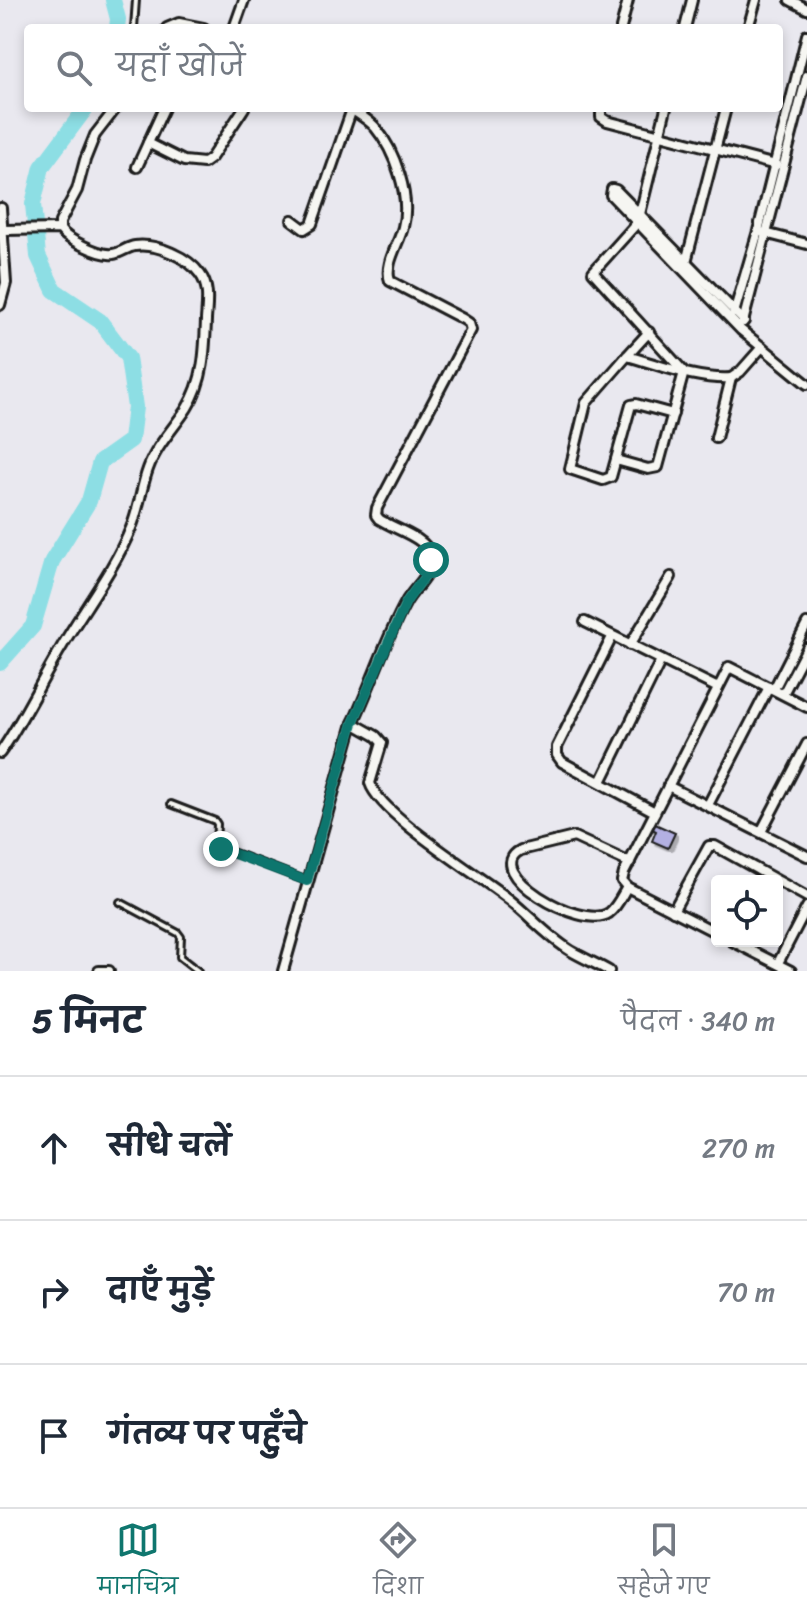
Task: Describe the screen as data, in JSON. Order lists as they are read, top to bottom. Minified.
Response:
{"page":{"search":"यहाँ खोजें","heading":["5 मिनट","पैदल · 340 m"],"list":[["सीधे चलें","270 m"],["दाएँ मुड़ें","70 m"],"गंतव्य पर पहुँचे"],"nav":["मानचित्र","दिशा","सहेजे गए"]}}
